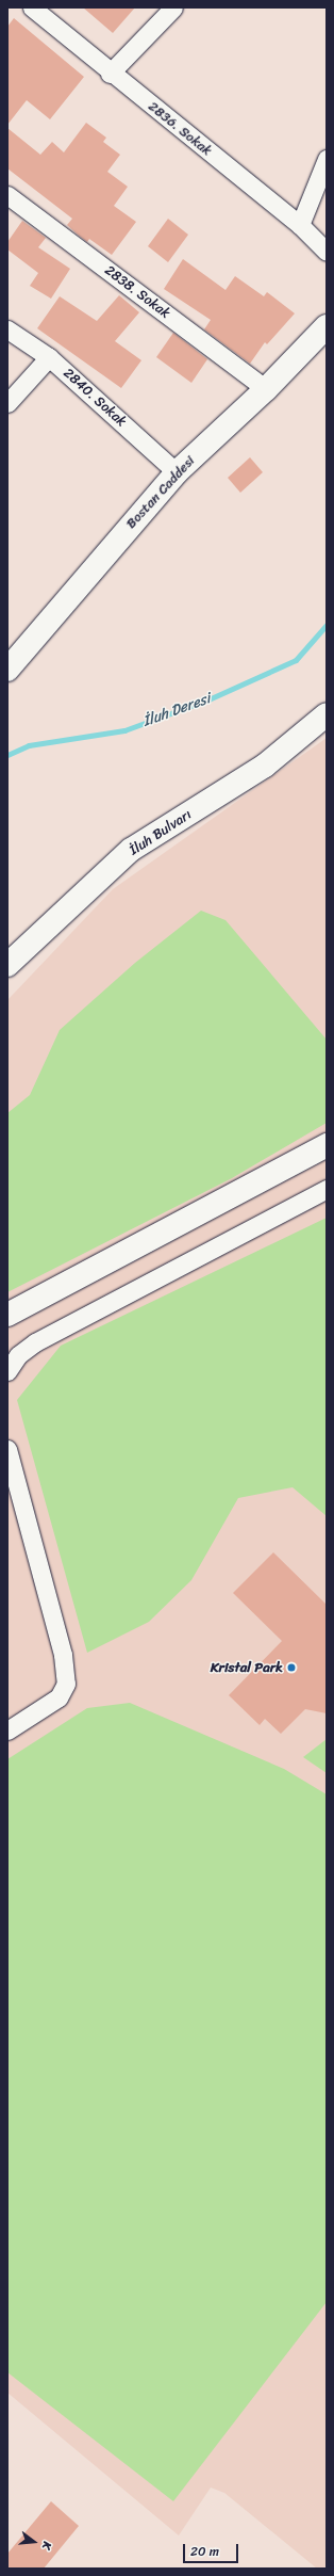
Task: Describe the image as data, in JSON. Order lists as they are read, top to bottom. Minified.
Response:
{"streets":{"street":["2836. Sokak","2838. Sokak","2840. Sokak","Bostan Caddesi","İluh Bulvarı"]},"crossings":[["2838. Sokak","Bostan Caddesi"],["2840. Sokak","Bostan Caddesi"]],"water":["İluh Deresi"],"places":["Kristal Park"],"scale_bar":"20 m","north":"right"}
